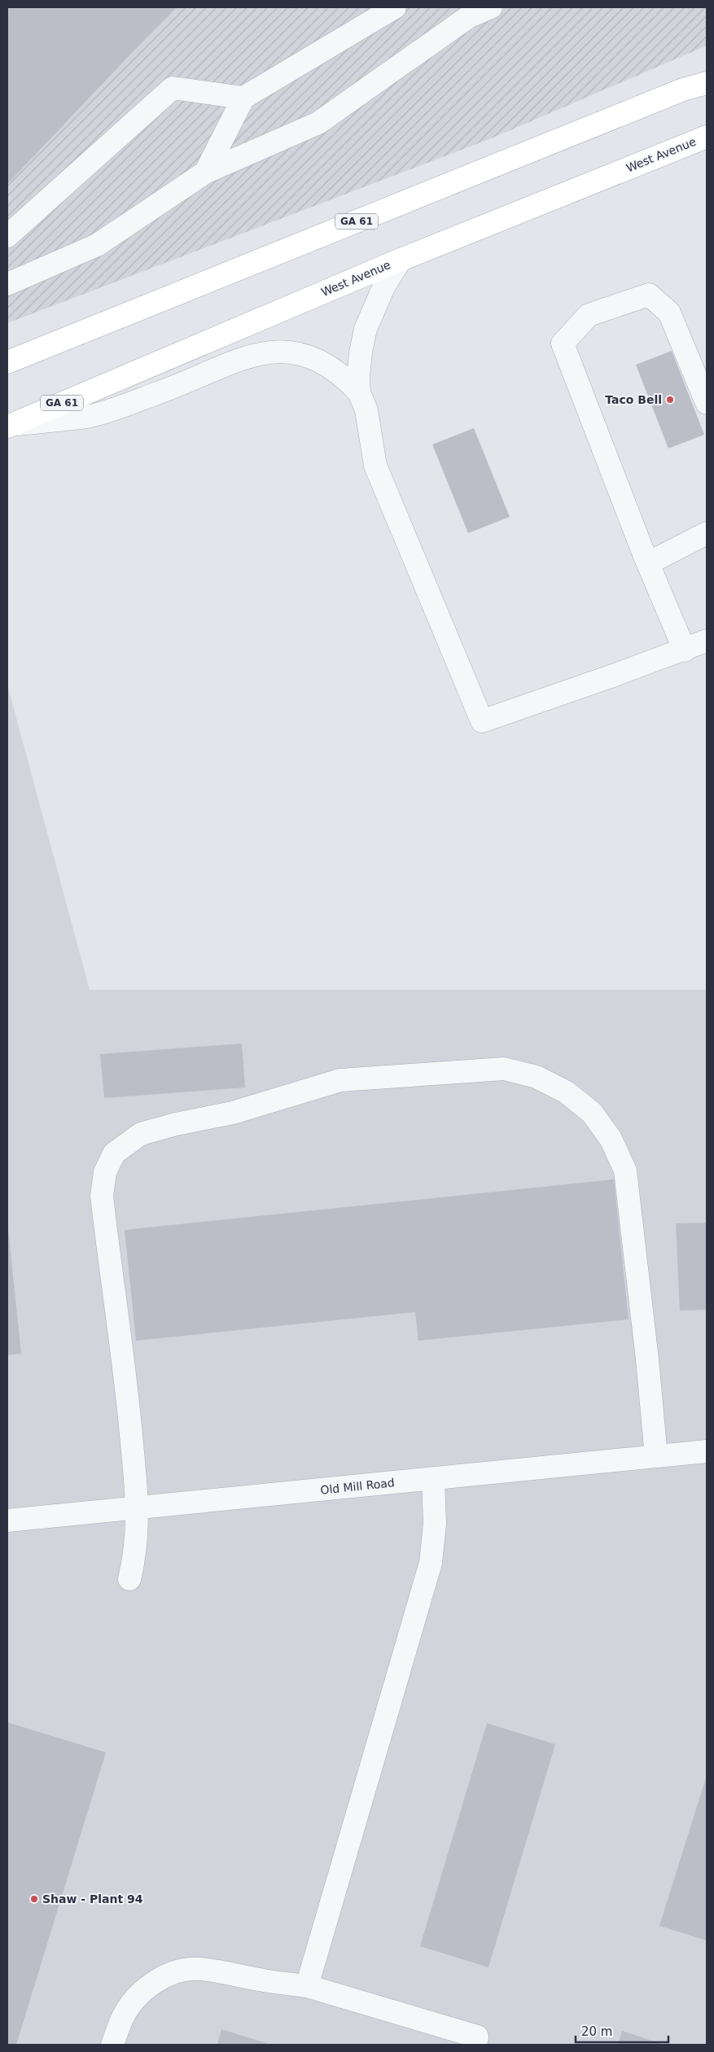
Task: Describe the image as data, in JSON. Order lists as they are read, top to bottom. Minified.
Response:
{"streets":{"main road":["West Avenue","GA 61"],"street":["Old Mill Road"]},"places":["Taco Bell","Shaw - Plant 94"],"scale_bar":"20 m"}
